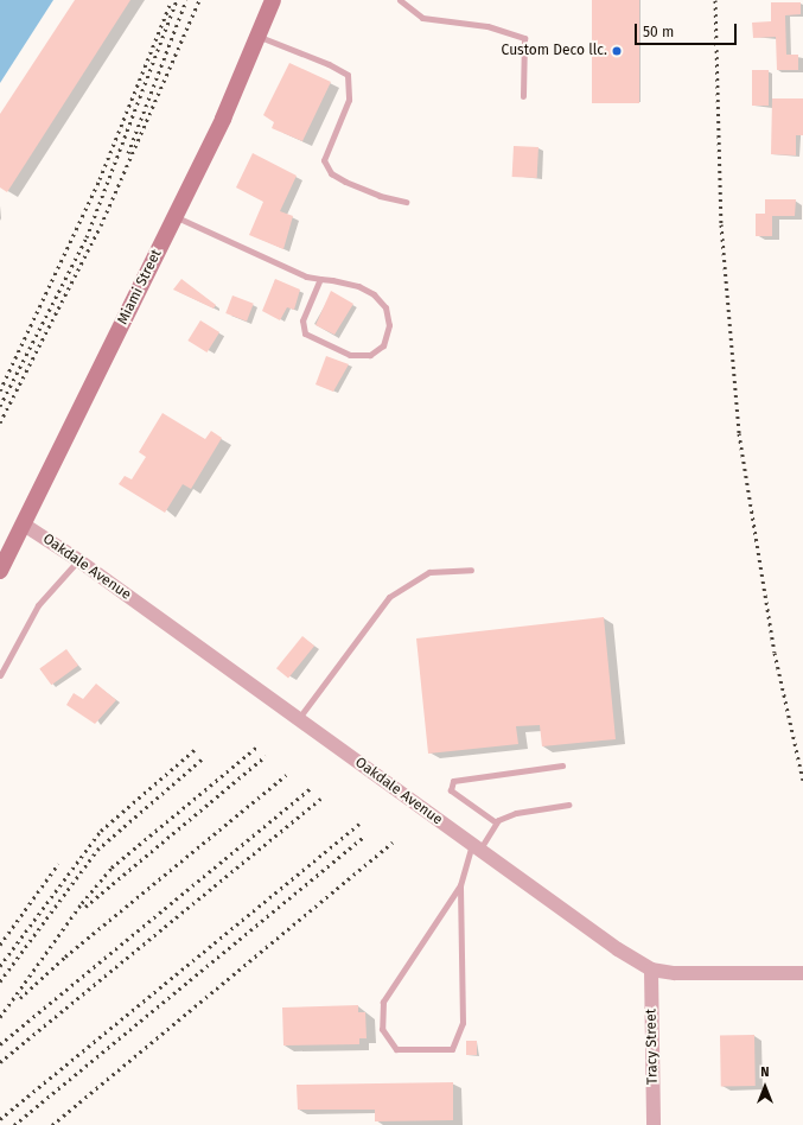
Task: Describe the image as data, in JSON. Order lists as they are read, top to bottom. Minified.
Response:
{"streets":{"main road":["Miami Street"],"street":["Oakdale Avenue","Tracy Street"]},"crossings":[["Miami Street","Oakdale Avenue"],["Oakdale Avenue","Tracy Street"]],"places":["Custom Deco llc."],"scale_bar":"50 m","north":"top"}
